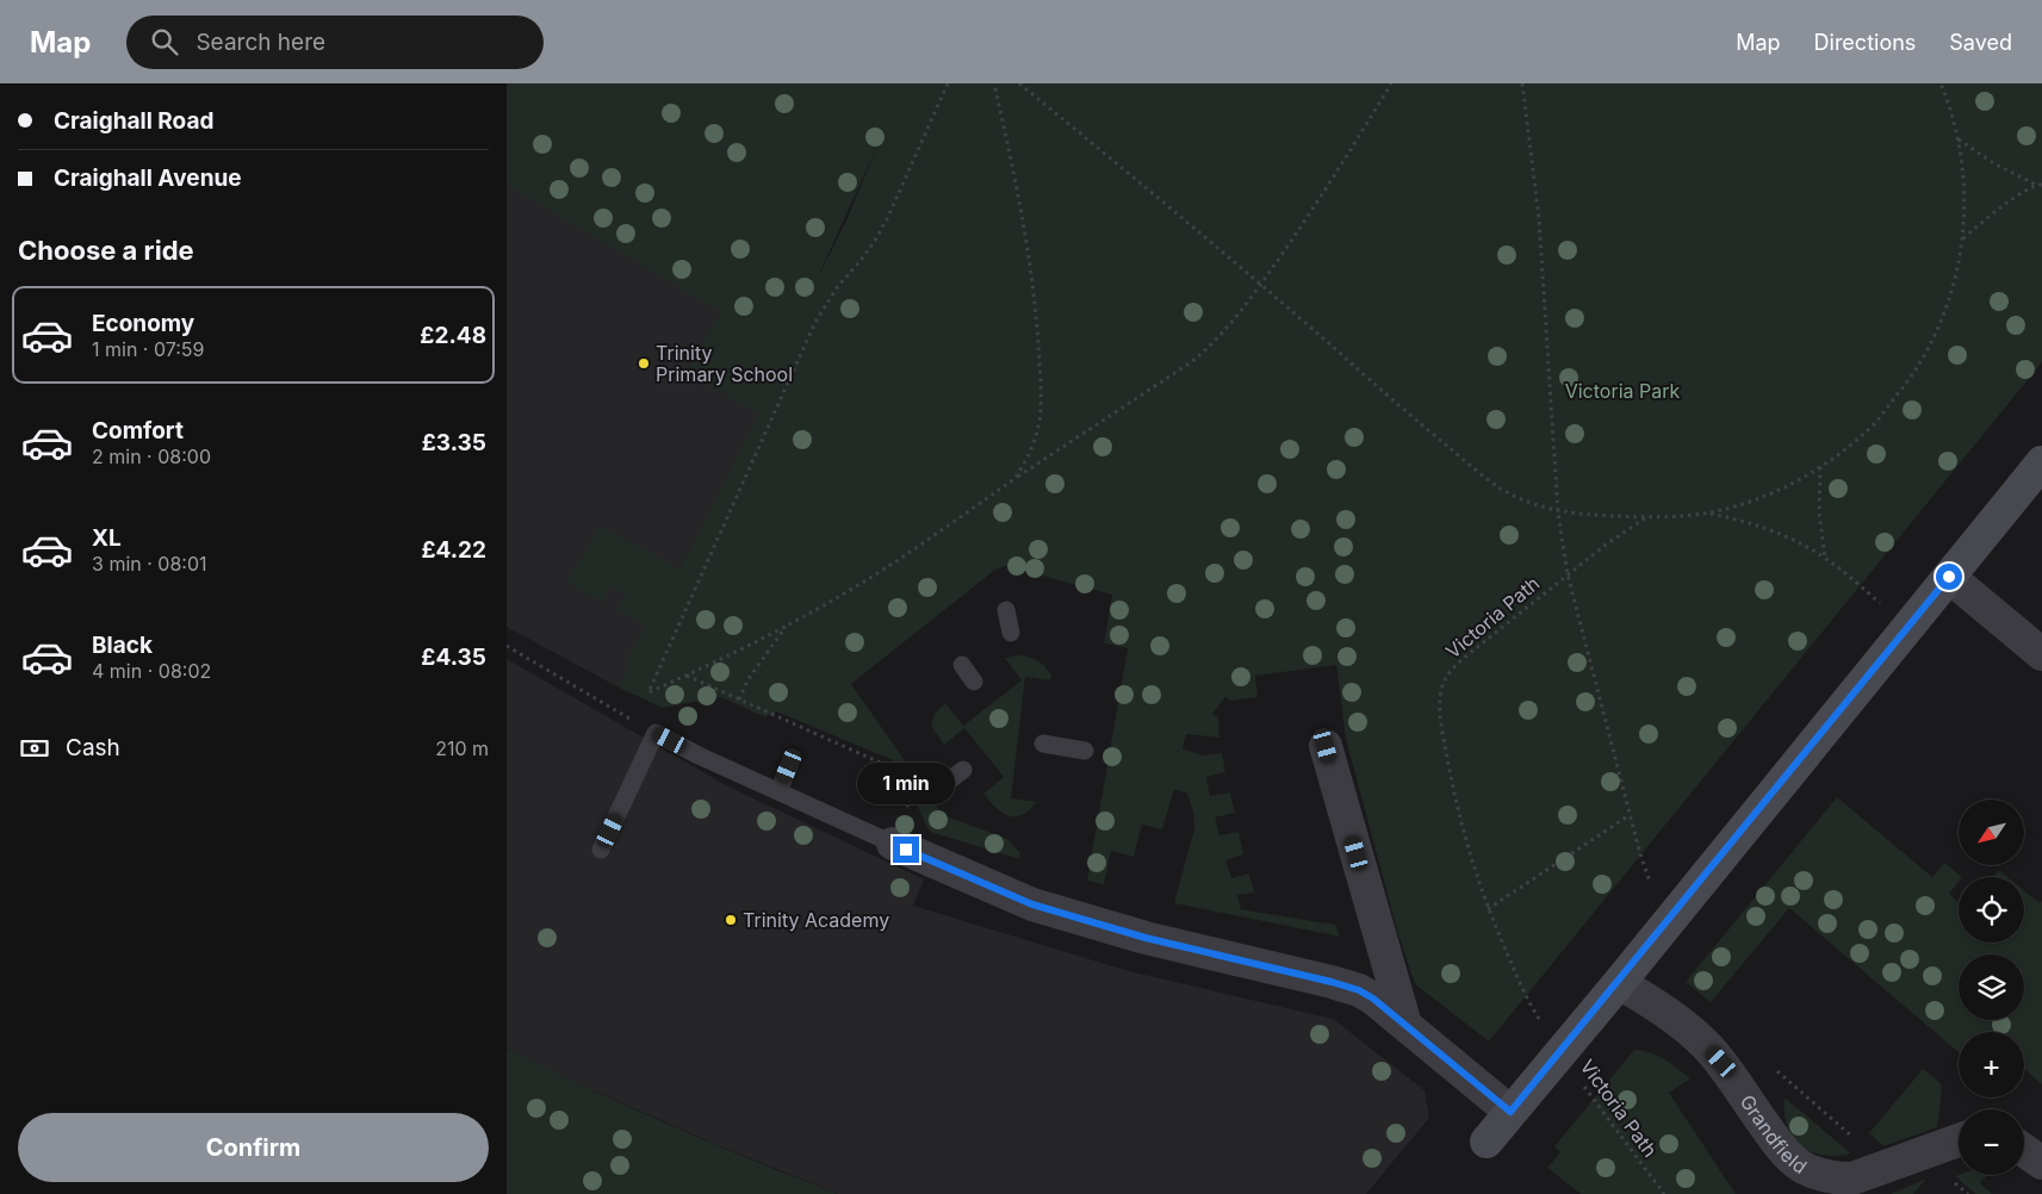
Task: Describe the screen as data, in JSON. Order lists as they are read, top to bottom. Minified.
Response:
{"streets":{"street":["Grandfield"],"path":["Victoria Path"]},"parks":["Victoria Park"],"places":["Trinity Primary School","Trinity Academy"],"north":"bottom left","page":{"header":"Map","search":"Search here","nav":["Map","Directions","Saved"],"banner":["Craighall Road","Craighall Avenue"],"heading":"Choose a ride","list":[{"name":"Economy","note":"1 min · 07:59","value":"£2.48"},{"name":"Comfort","note":"2 min · 08:00","value":"£3.35"},{"name":"XL","note":"3 min · 08:01","value":"£4.22"},{"name":"Black","note":"4 min · 08:02","value":"£4.35"}],"pay":["Cash","210 m"],"bubble":"1 min","map_buttons":["+","−"],"buttons":"Confirm"}}
